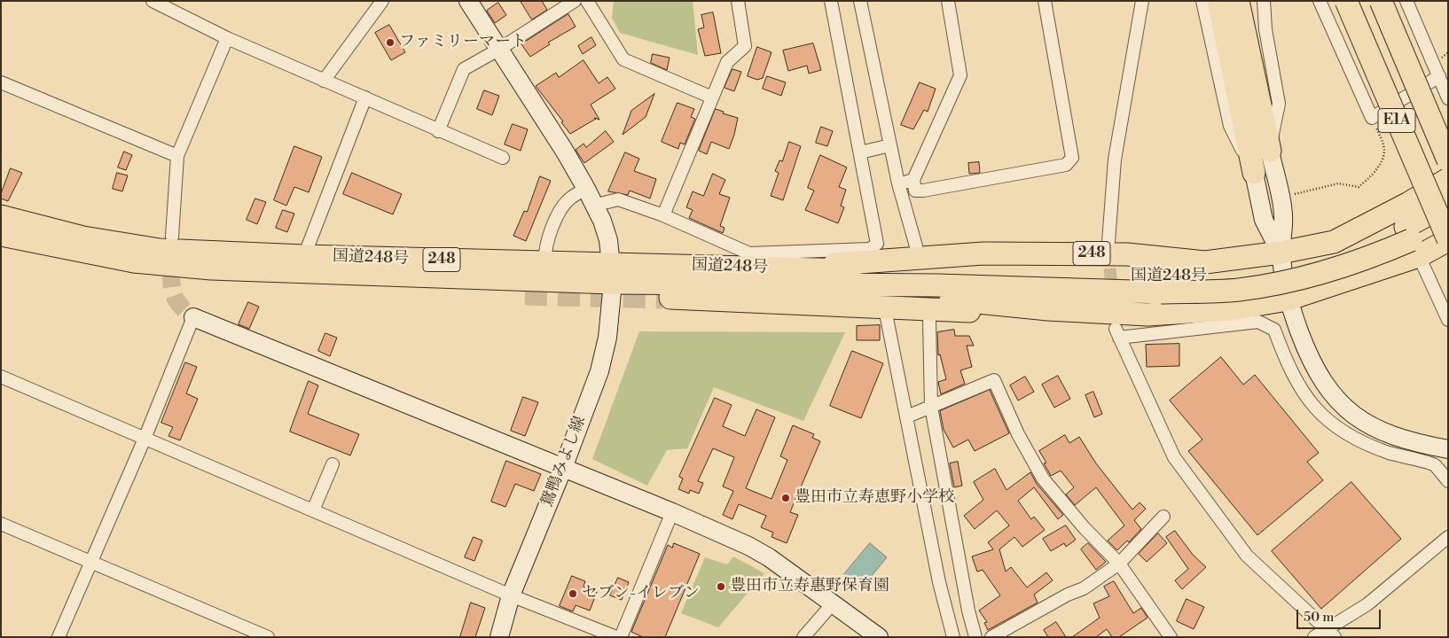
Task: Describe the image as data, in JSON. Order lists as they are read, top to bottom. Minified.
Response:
{"streets":{"highway":["E1A","248","国道248号"],"street":["鴛鴨みよし線"]},"crossings":[["E1A","248"],["248","国道248号"],["国道248号","鴛鴨みよし線"]],"places":["ファミリーマート","豊田市立寿恵野小学校","豊田市立寿惠野保育園","セブン-イレブン"],"scale_bar":"50 m"}
